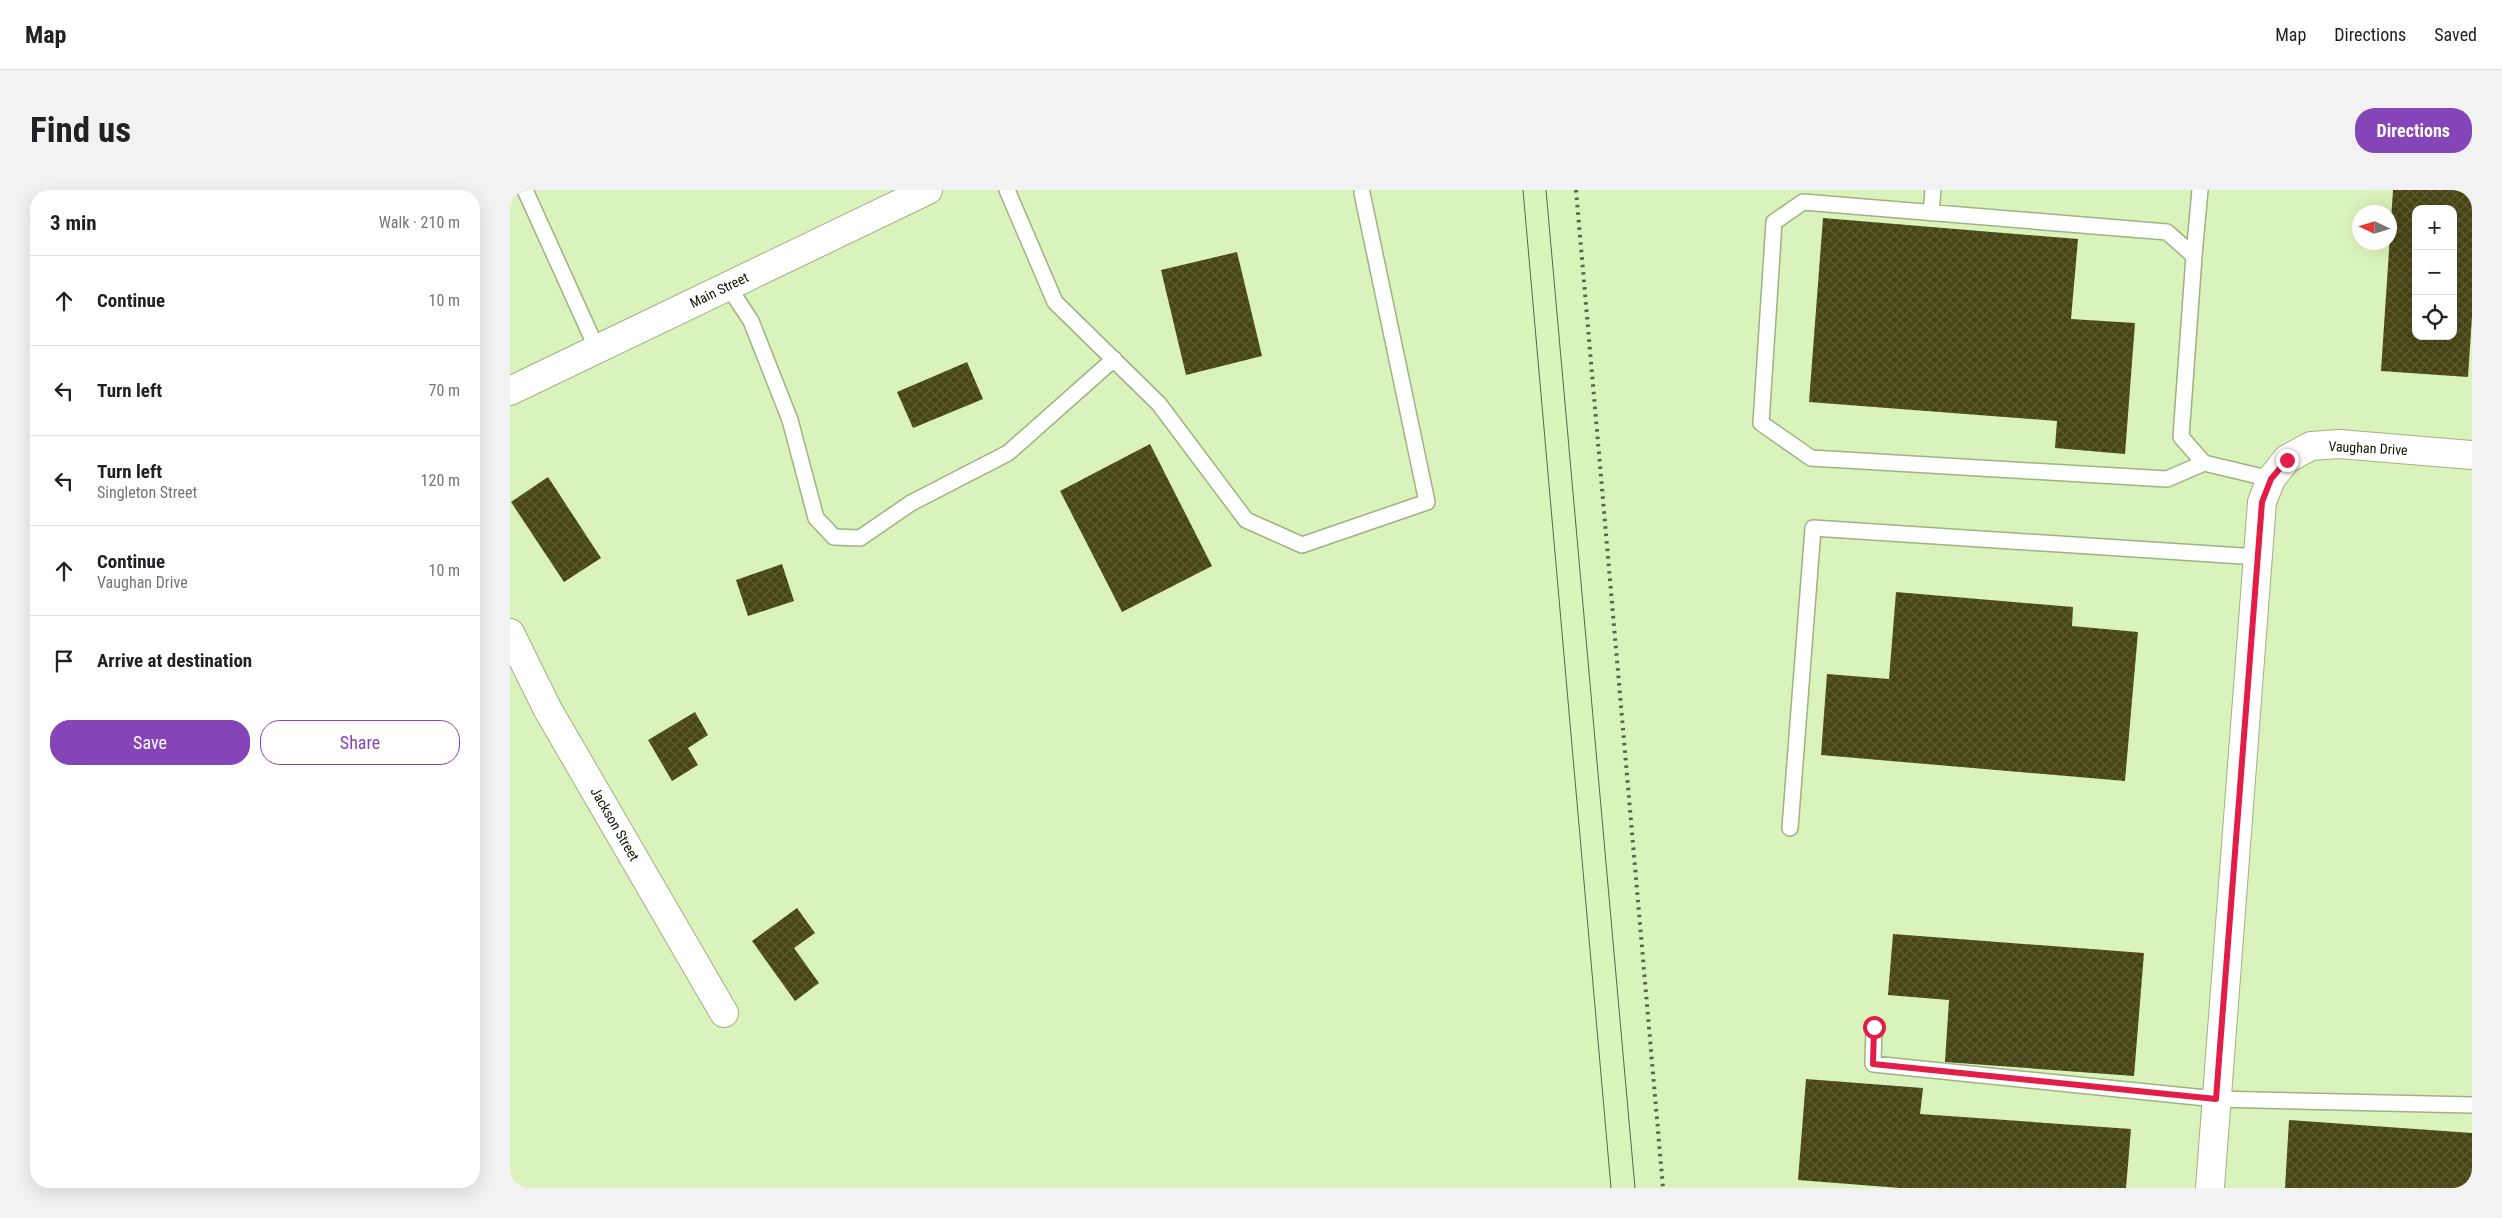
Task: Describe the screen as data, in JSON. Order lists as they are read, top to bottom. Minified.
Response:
{"streets":{"street":["Main Street","Vaughan Drive","Jackson Street"]},"north":"left","page":{"header":"Map","nav":["Map","Directions","Saved"],"buttons":["Directions",["Save","Share"]],"title":"Find us","heading":["3 min","Walk · 210 m"],"map_buttons":["+","−"],"list":[["Continue","10 m"],["Turn left","70 m"],["Turn left","Singleton Street","120 m"],["Continue","Vaughan Drive","10 m"],"Arrive at destination"]}}
